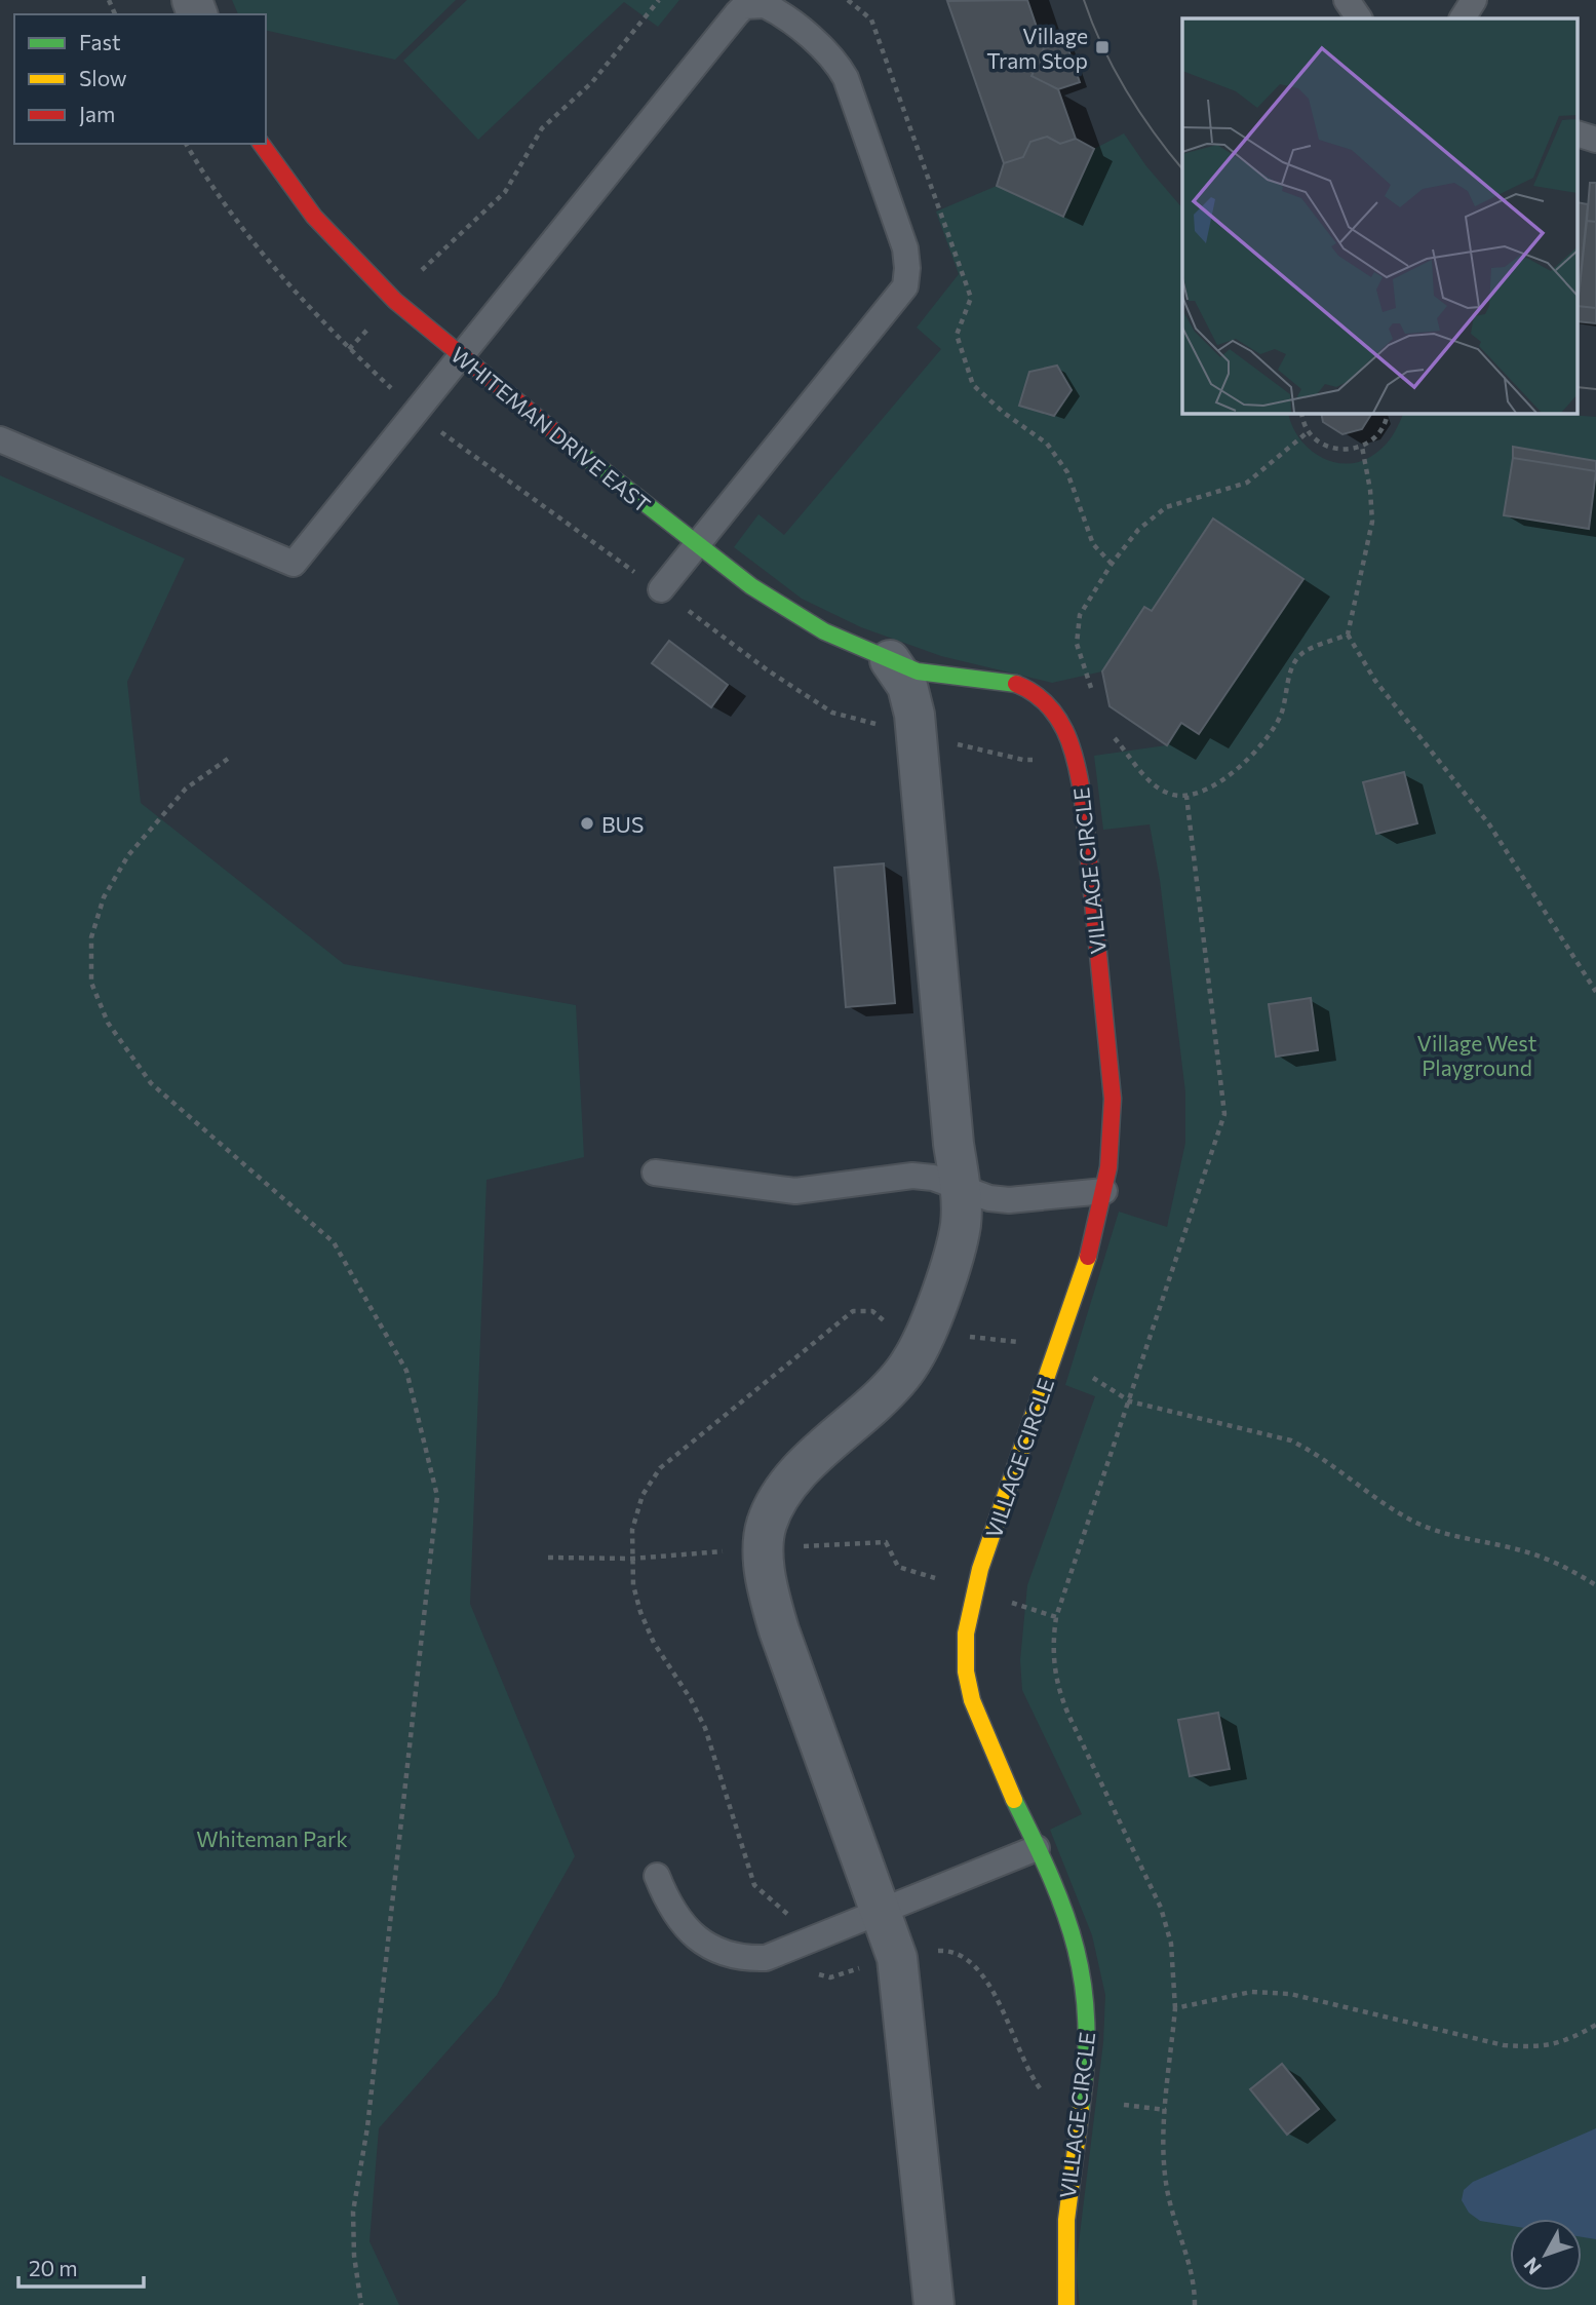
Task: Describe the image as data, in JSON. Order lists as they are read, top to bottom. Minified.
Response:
{"streets":{"street":["WHITEMAN DRIVE EAST","VILLAGE CIRCLE"]},"crossings":[["WHITEMAN DRIVE EAST","VILLAGE CIRCLE"]],"parks":["Village West Playground","Whiteman Park"],"places":{"transit":["Village Tram Stop"],"other":["BUS"]},"legend":["Fast","Slow","Jam"],"scale_bar":"20 m","north":"bottom left"}
